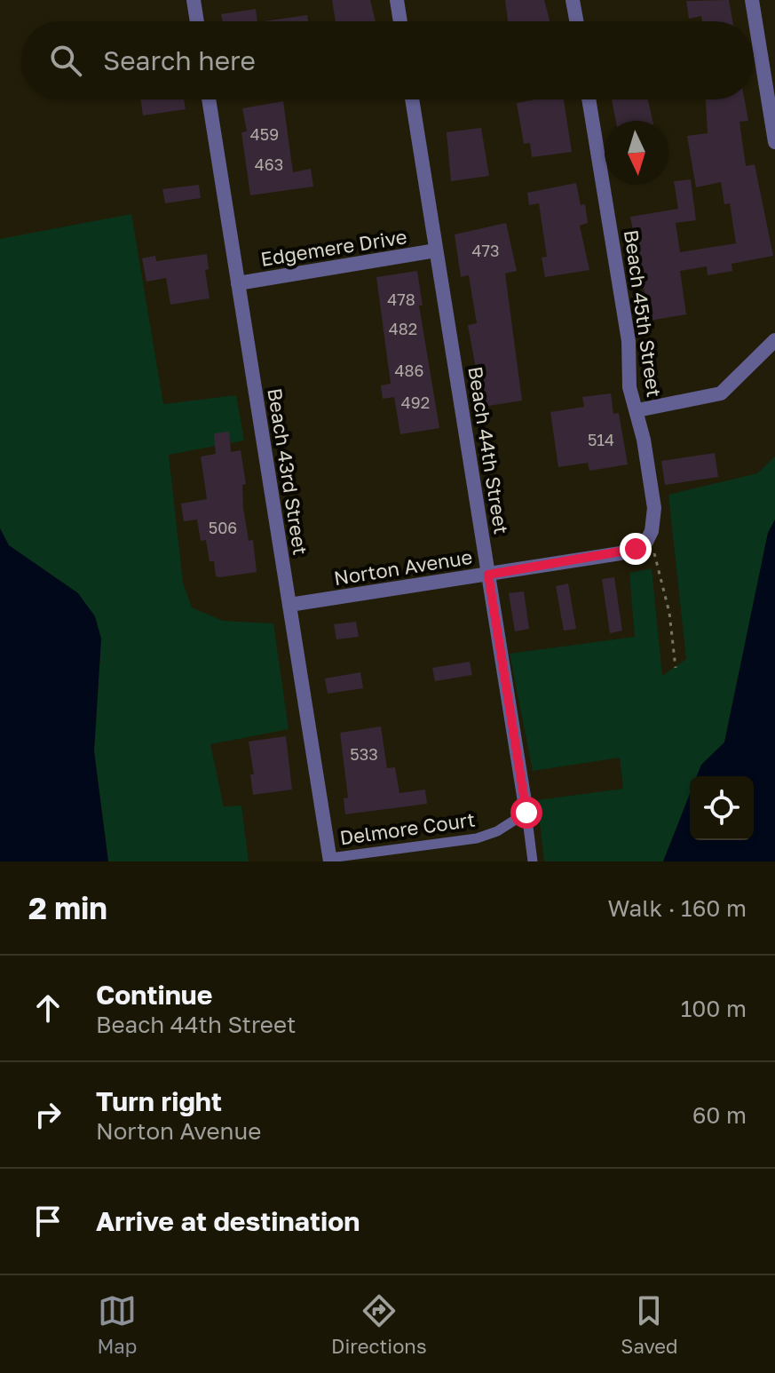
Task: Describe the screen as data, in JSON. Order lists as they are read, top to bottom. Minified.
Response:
{"streets":{"street":["Edgemere Drive","Beach 45th Street","Beach 44th Street","Beach 43rd Street","Norton Avenue"],"lane":["Delmore Court"]},"crossings":[["Edgemere Drive","Beach 44th Street"],["Edgemere Drive","Beach 43rd Street"],["Beach 45th Street","Norton Avenue"],["Beach 44th Street","Norton Avenue"],["Beach 44th Street","Delmore Court"],["Beach 43rd Street","Norton Avenue"],["Beach 43rd Street","Delmore Court"]],"house_numbers":["459","463","473","478","482","486","492","514","506","533"],"north":"bottom","page":{"search":"Search here","heading":["2 min","Walk · 160 m"],"list":[["Continue","Beach 44th Street","100 m"],["Turn right","Norton Avenue","60 m"],"Arrive at destination"],"nav":["Map","Directions","Saved"]}}
